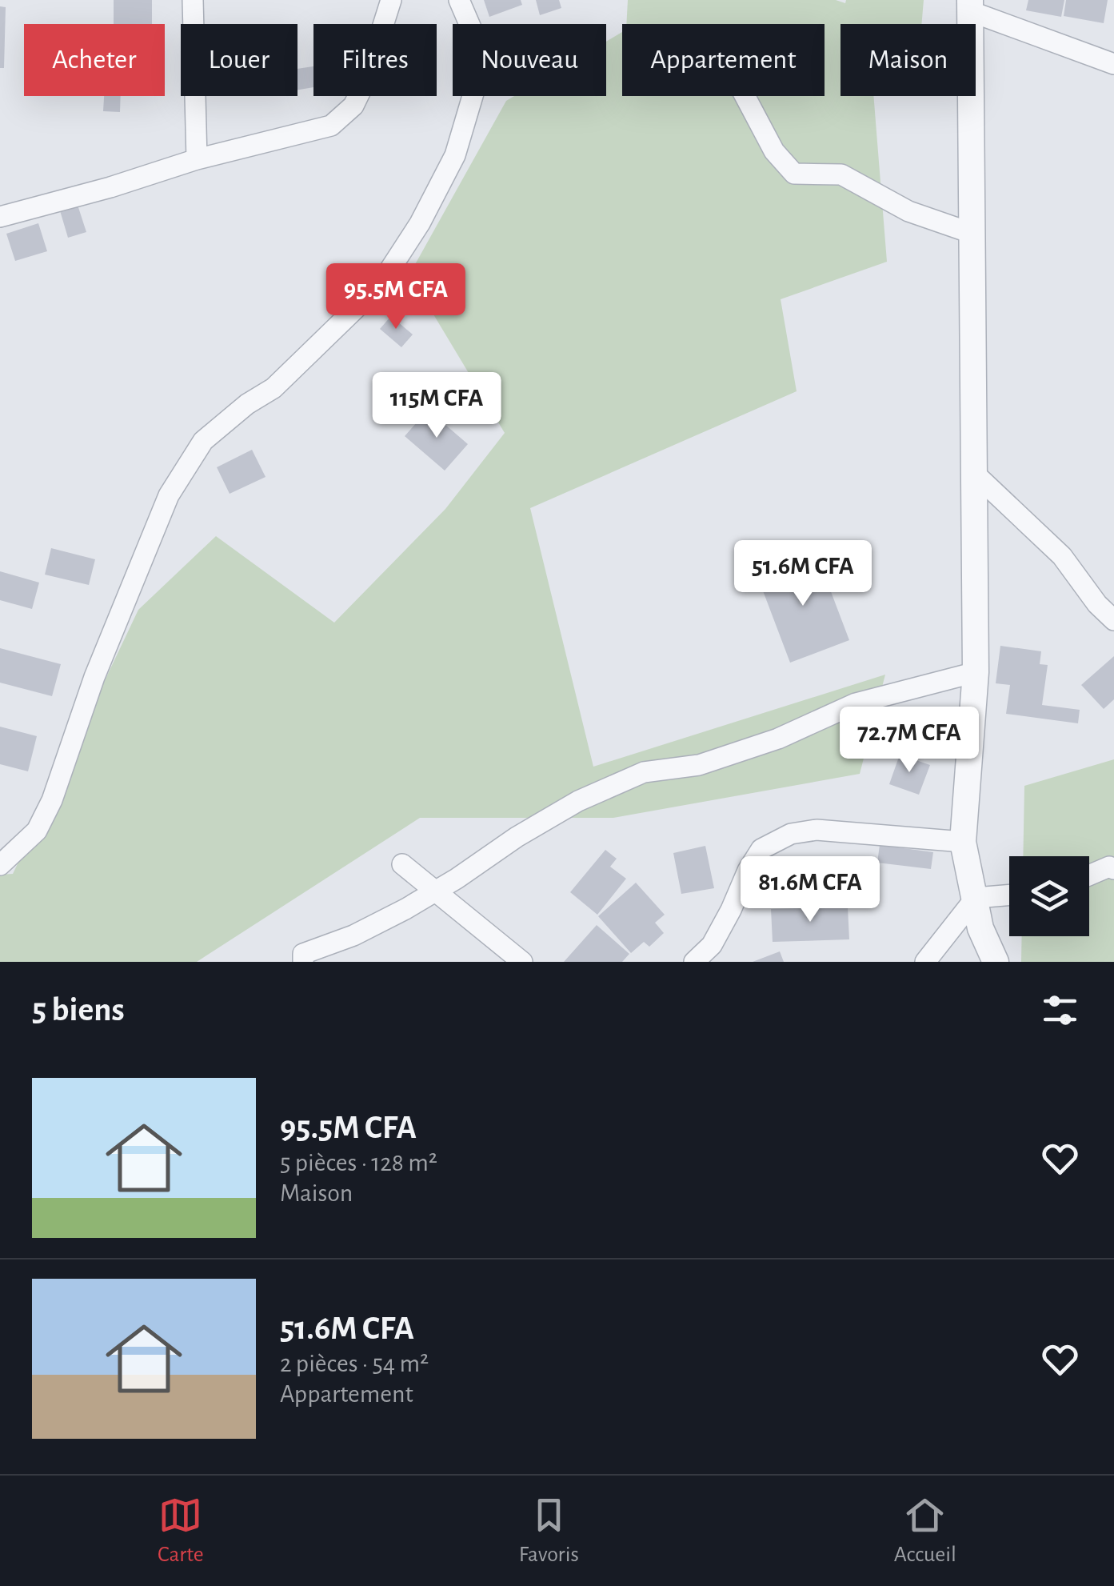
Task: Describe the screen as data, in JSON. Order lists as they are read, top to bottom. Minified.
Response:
{"page":{"chip":["Acheter","Louer","Filtres","Nouveau","Appartement","Maison"],"price":["95.5M CFA","115M CFA","51.6M CFA","72.7M CFA","81.6M CFA"],"heading":"5 biens","list":[{"name":"95.5M CFA","note":"5 pièces · 128 m² · Maison"},{"name":"51.6M CFA","note":"2 pièces · 54 m² · Appartement"}],"tabs":["Carte","Favoris","Accueil"]}}
